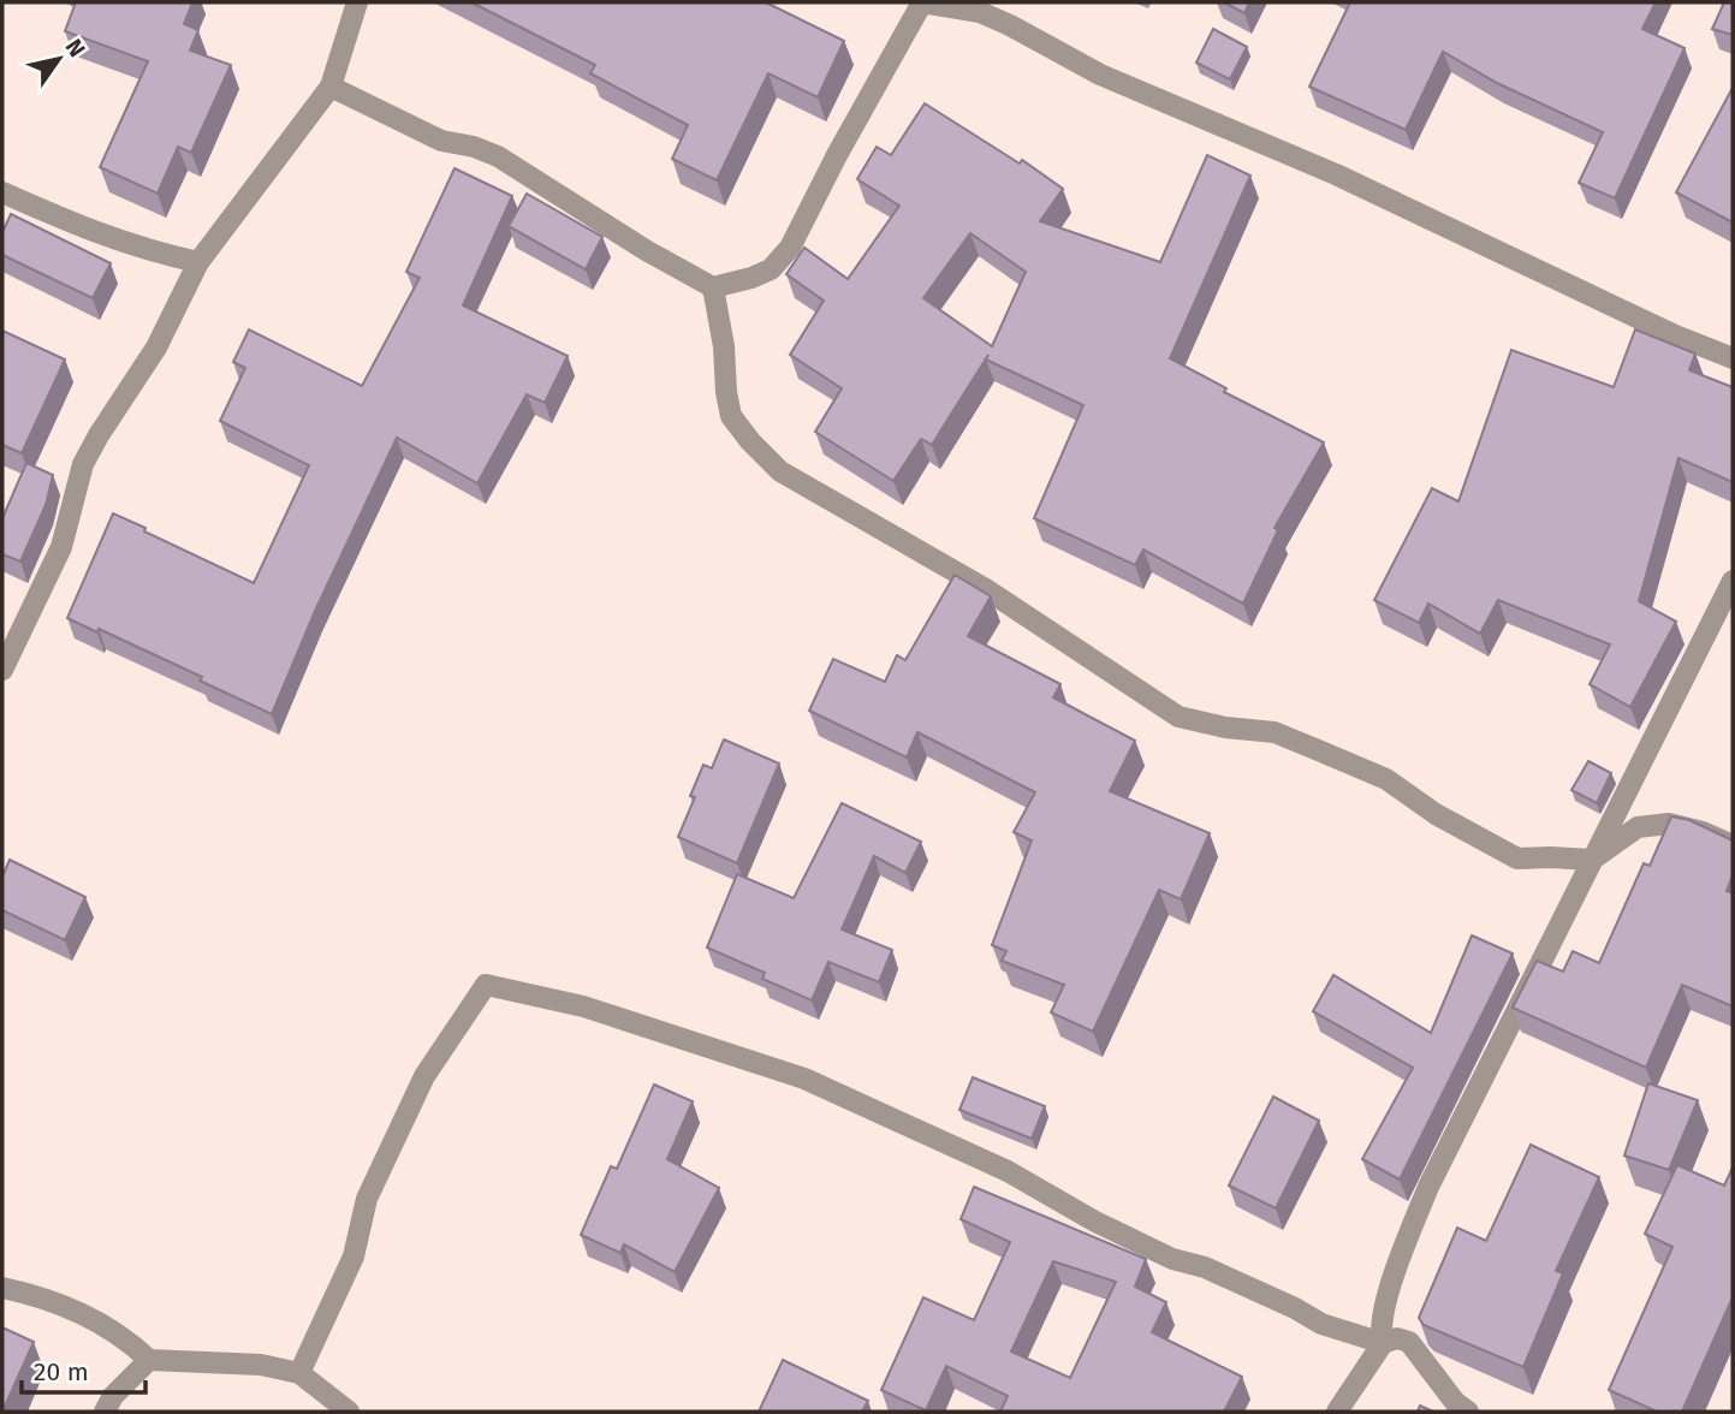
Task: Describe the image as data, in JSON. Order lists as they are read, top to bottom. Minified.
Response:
{"scale_bar":"20 m","north":"top right"}
